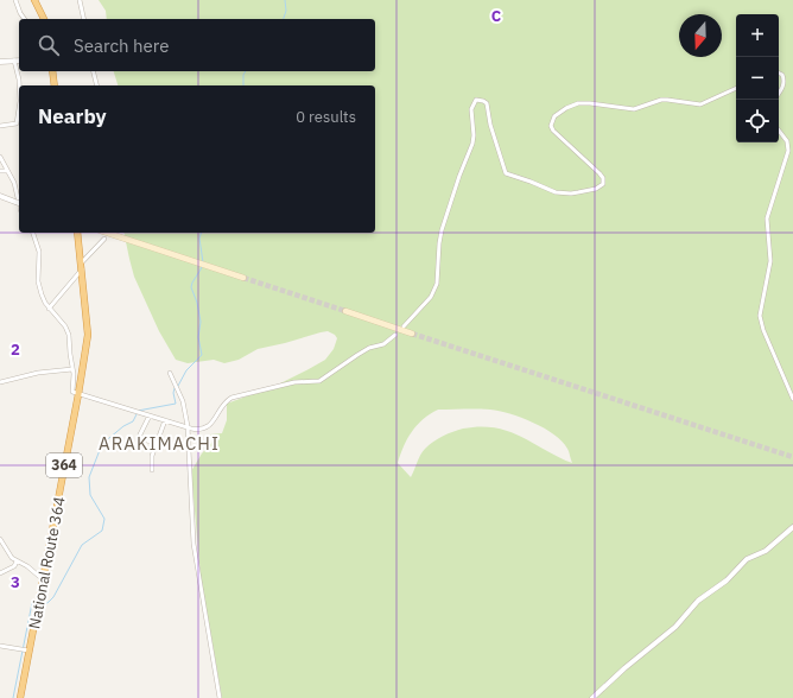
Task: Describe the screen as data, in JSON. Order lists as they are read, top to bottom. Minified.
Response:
{"streets":{"highway":["364","National Route 364"]},"districts":["ARAKIMACHI"],"north":"bottom","page":{"map_buttons":["+","−"],"search":"Search here","heading":["Nearby","0 results"]},"grid":{"columns":["C"],"rows":["2","3"]}}
